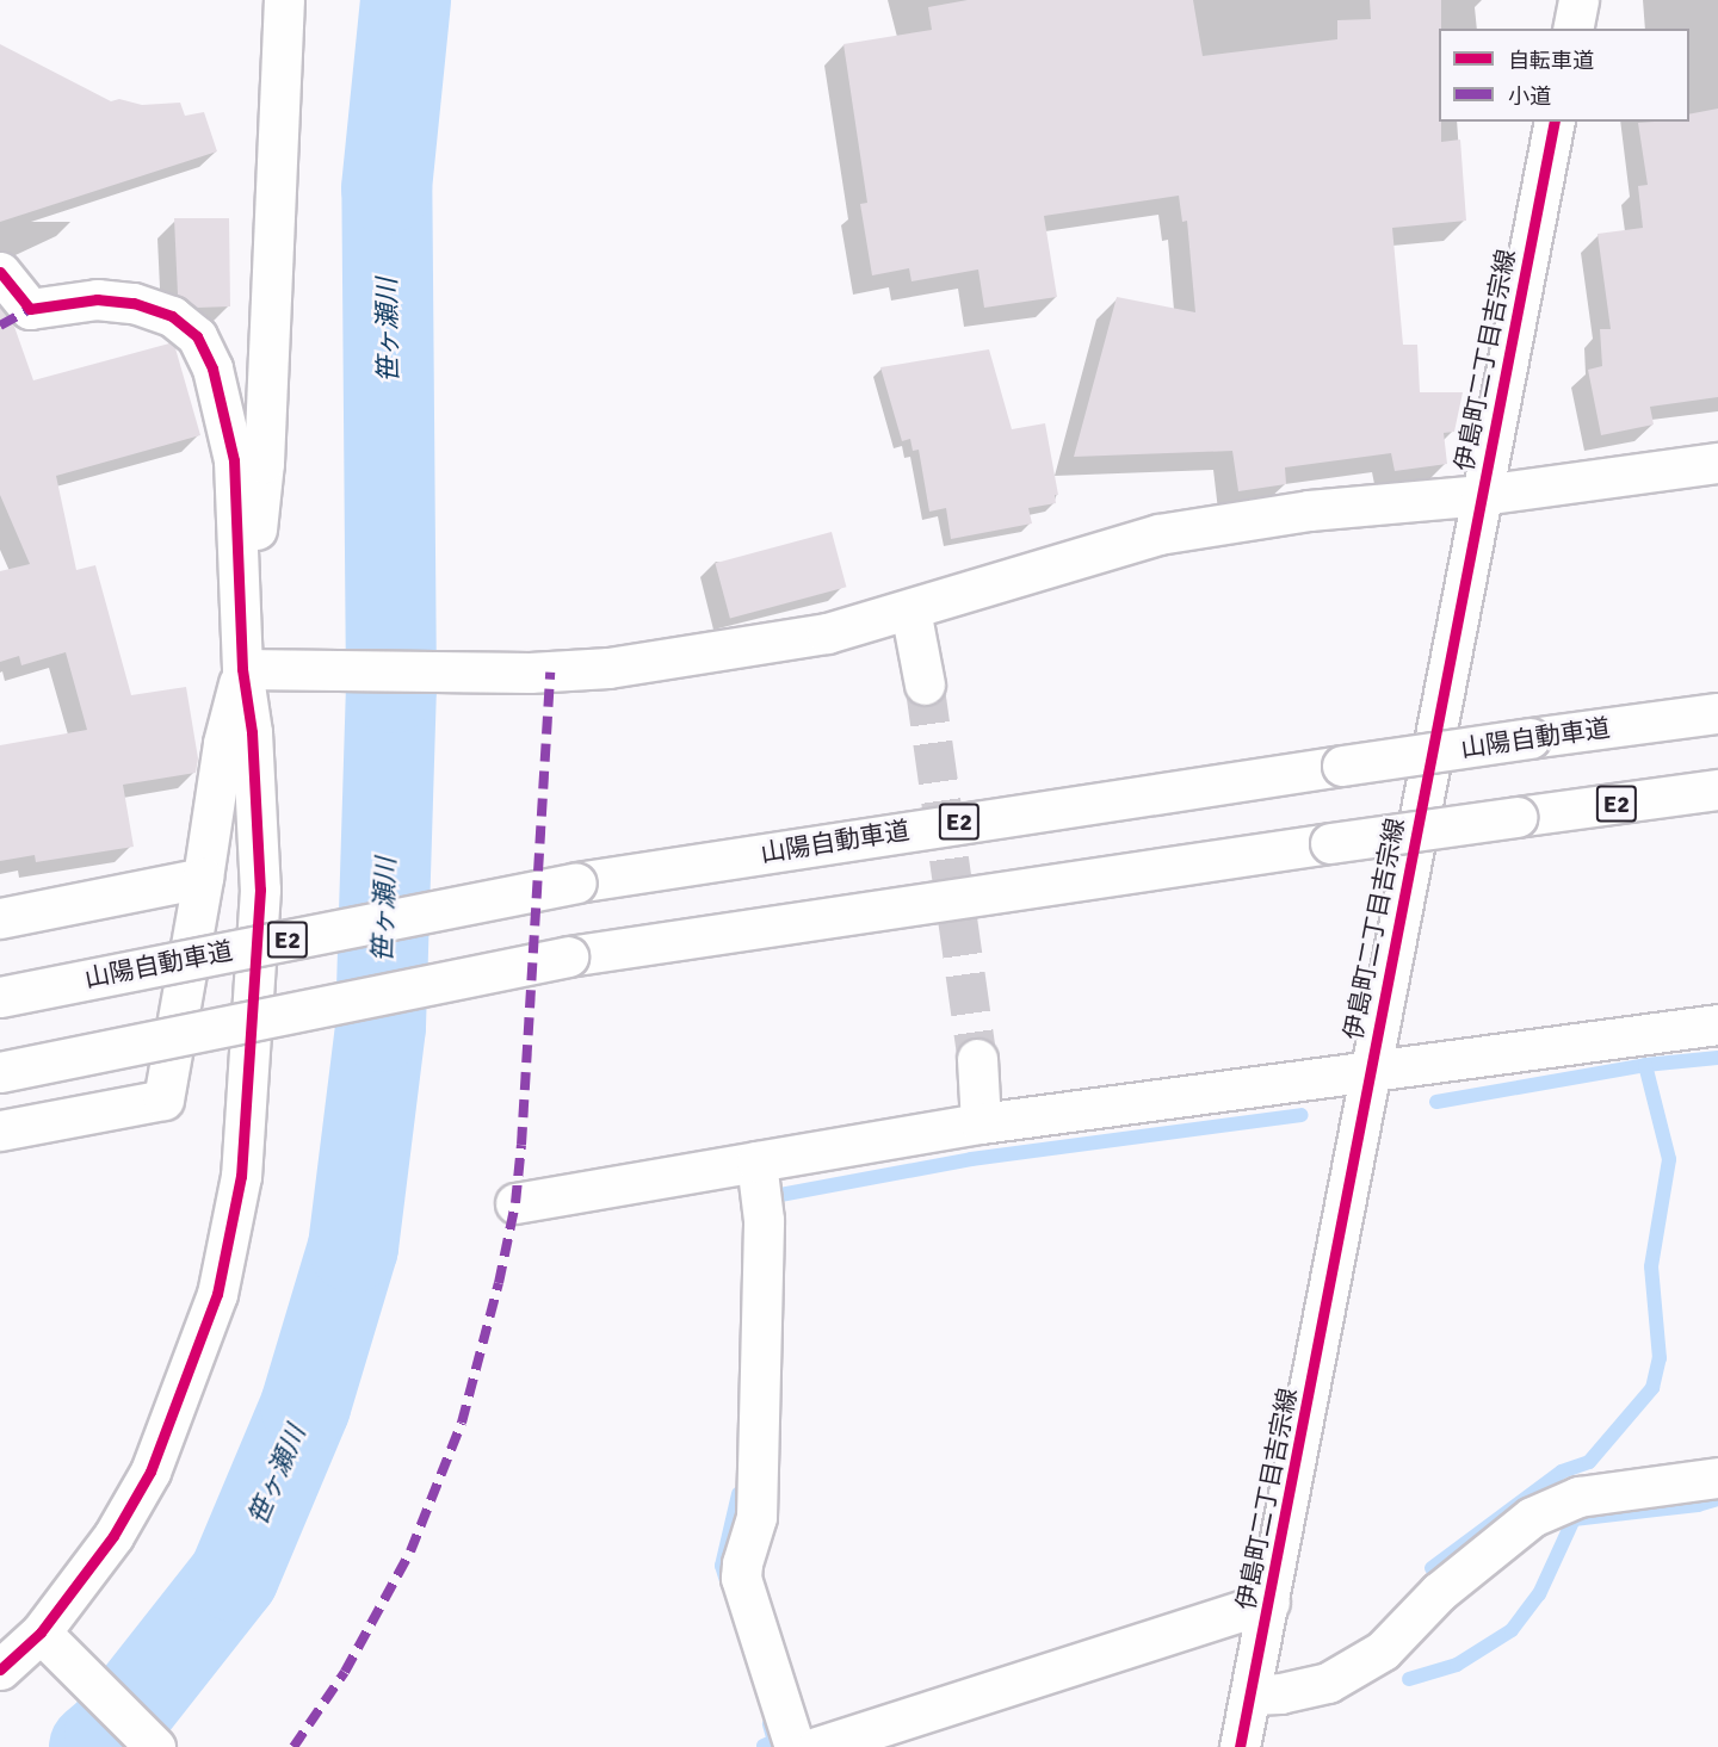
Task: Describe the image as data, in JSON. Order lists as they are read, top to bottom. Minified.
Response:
{"streets":{"main road":["伊島町二丁目吉宗線","山陽自動車道","E2"]},"water":["笹ヶ瀬川"],"legend":["自転車道","小道"]}
